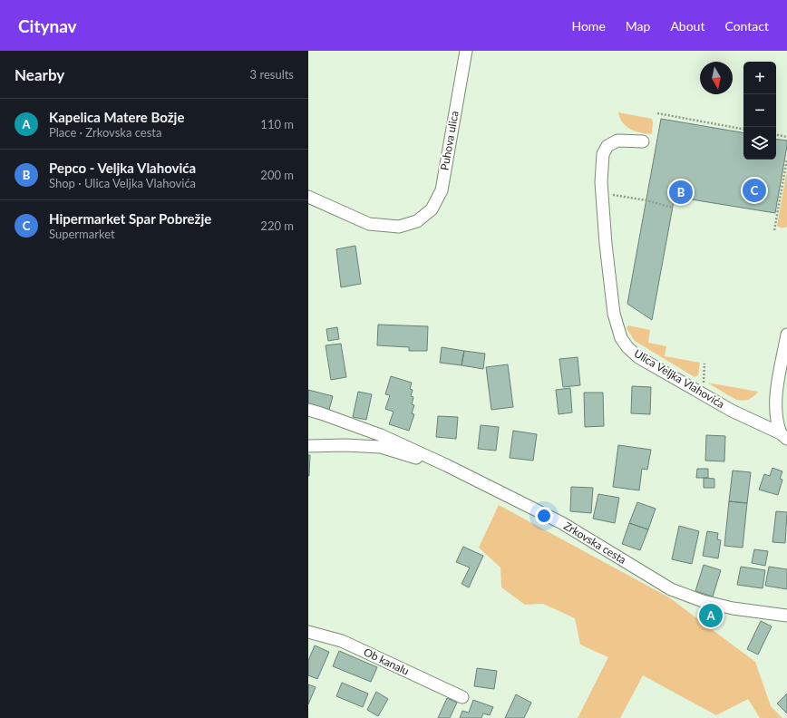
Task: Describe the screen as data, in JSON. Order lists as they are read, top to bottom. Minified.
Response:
{"streets":{"street":["Puhova ulica","Ulica Veljka Vlahovića","Zrkovska cesta","Ob kanalu"]},"north":"bottom","page":{"header":"Citynav","nav":["Home","Map","About","Contact"],"heading":["Nearby","3 results"],"map_buttons":["+","−"],"list":[{"mark":"A","name":"Kapelica Matere Božje","note":"Place · Zrkovska cesta","value":"110 m"},{"mark":"B","name":"Pepco - Veljka Vlahovića","note":"Shop · Ulica Veljka Vlahovića","value":"200 m"},{"mark":"C","name":"Hipermarket Spar Pobrežje","note":"Supermarket","value":"220 m"}],"pins":["C","B","A"]}}
